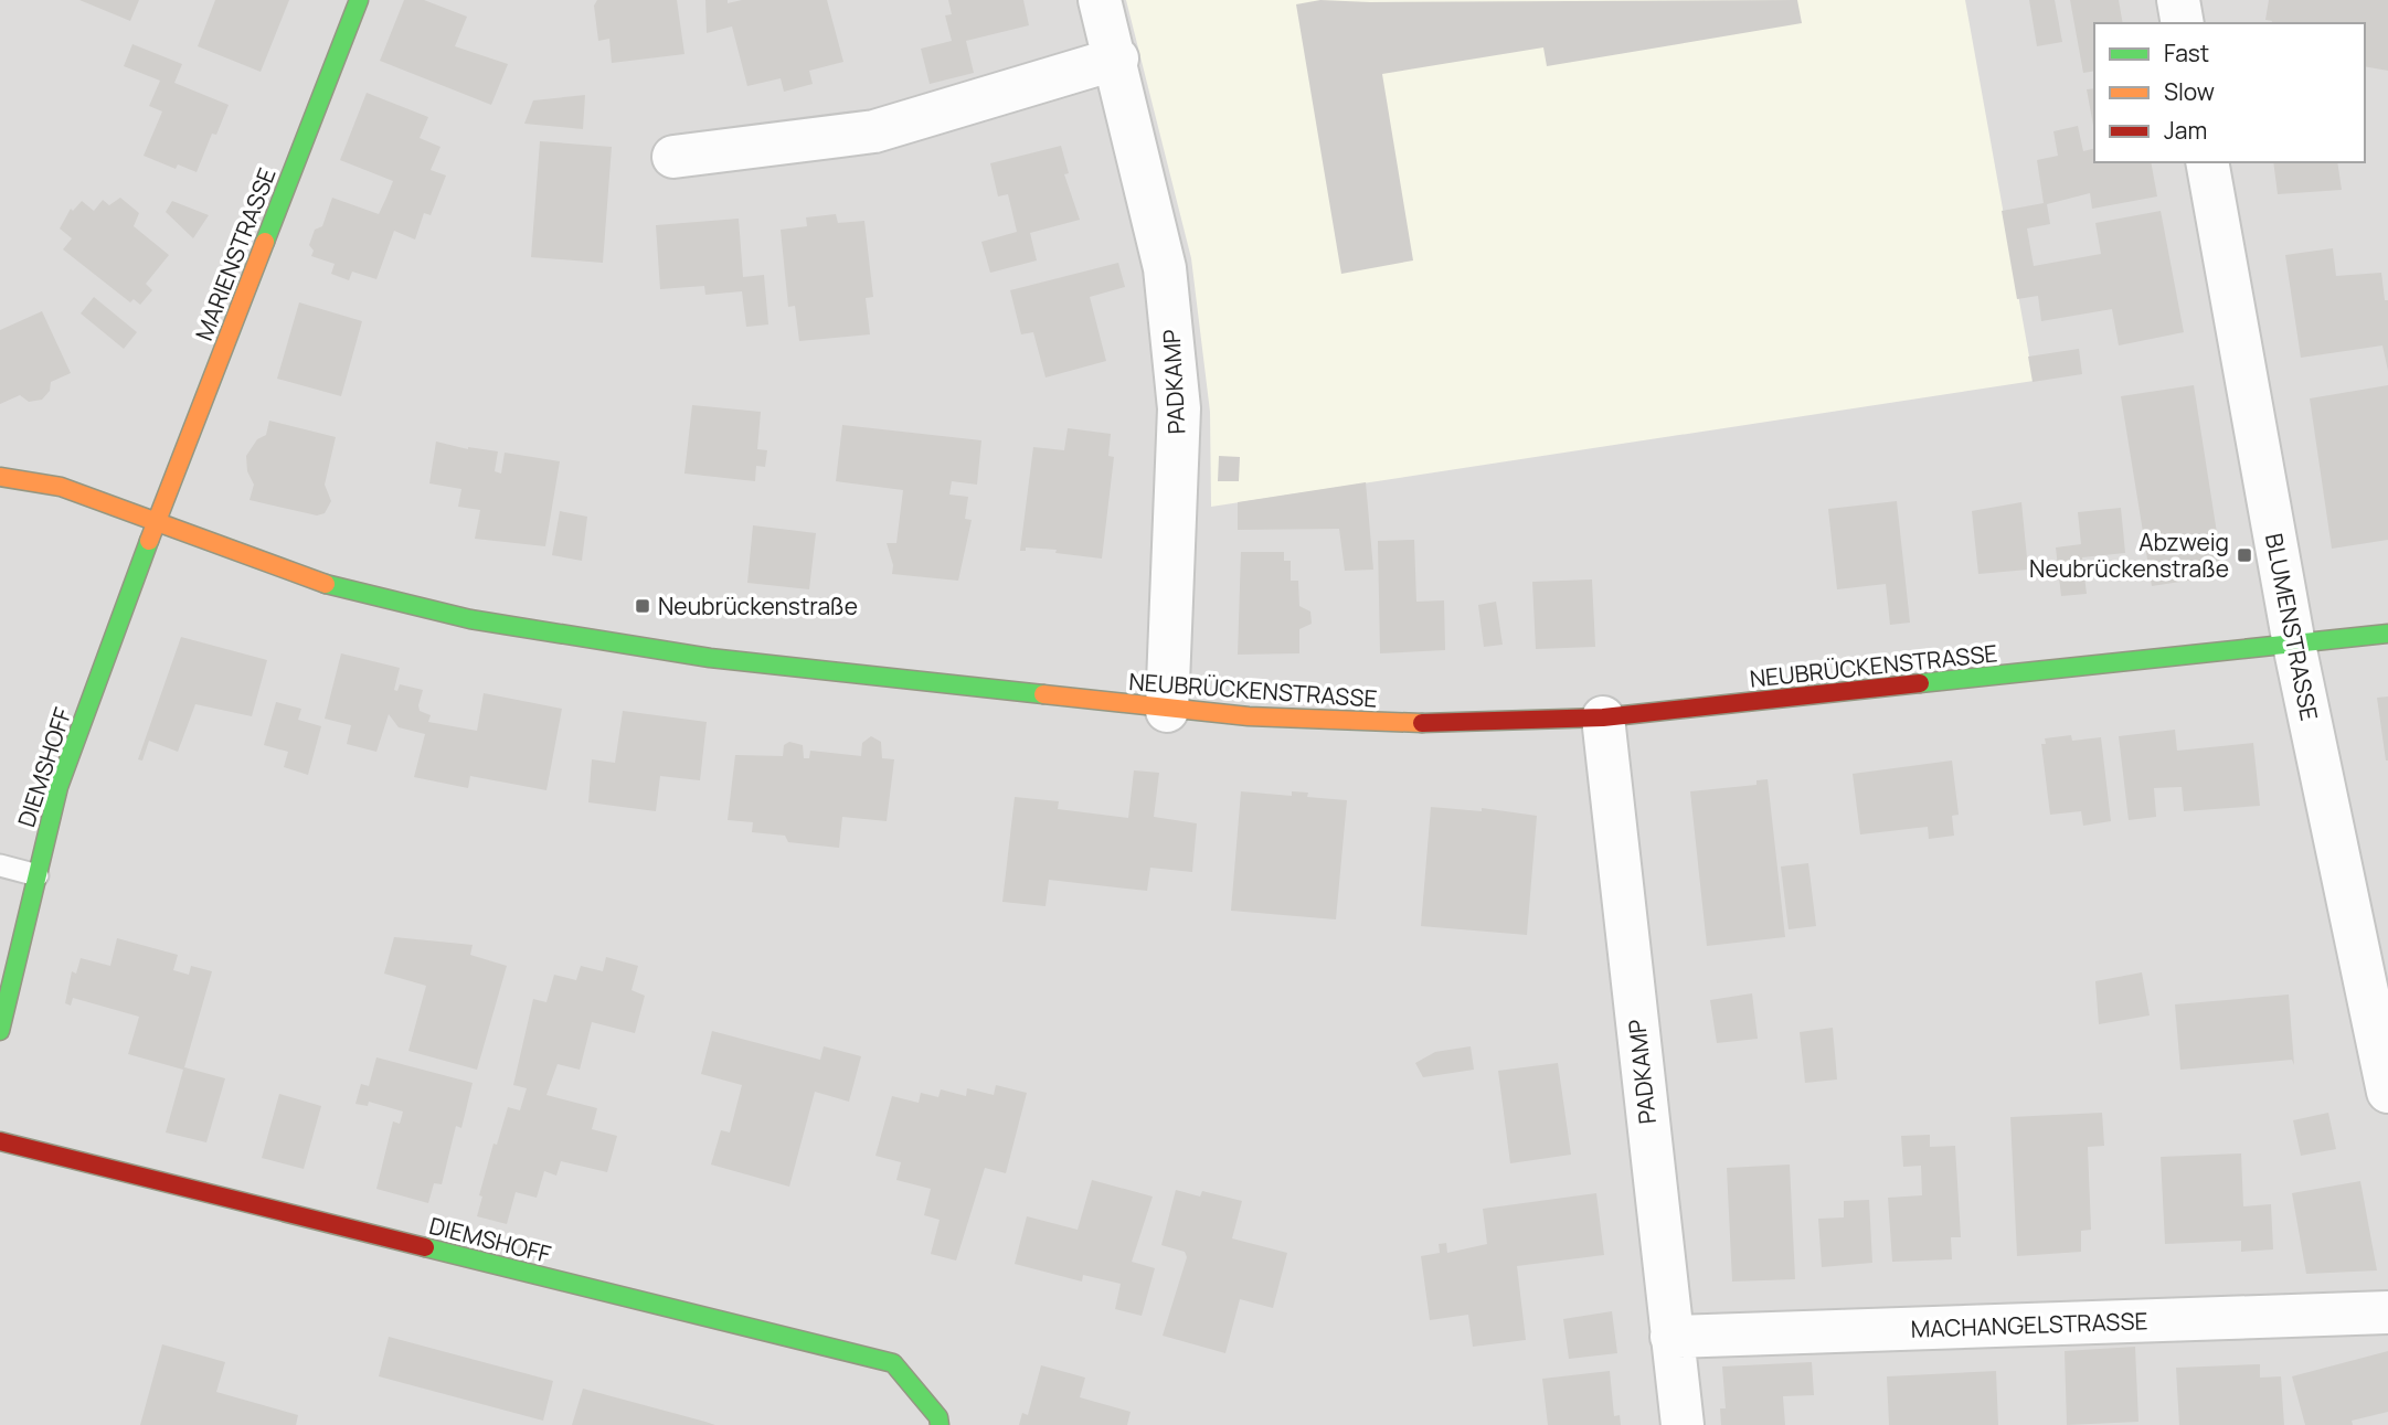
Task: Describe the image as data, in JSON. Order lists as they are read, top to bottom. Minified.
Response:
{"streets":{"street":["MARIENSTRASSE","PADKAMP","BLUMENSTRASSE","NEUBRÜCKENSTRASSE","DIEMSHOFF","MACHANGELSTRASSE"]},"crossings":[["MARIENSTRASSE","NEUBRÜCKENSTRASSE"],["MARIENSTRASSE","DIEMSHOFF"],["PADKAMP","NEUBRÜCKENSTRASSE"],["PADKAMP","MACHANGELSTRASSE"],["BLUMENSTRASSE","NEUBRÜCKENSTRASSE"],["NEUBRÜCKENSTRASSE","DIEMSHOFF"]],"places":{"transit":["Abzweig Neubrückenstraße","Neubrückenstraße"]},"legend":["Fast","Slow","Jam"]}
